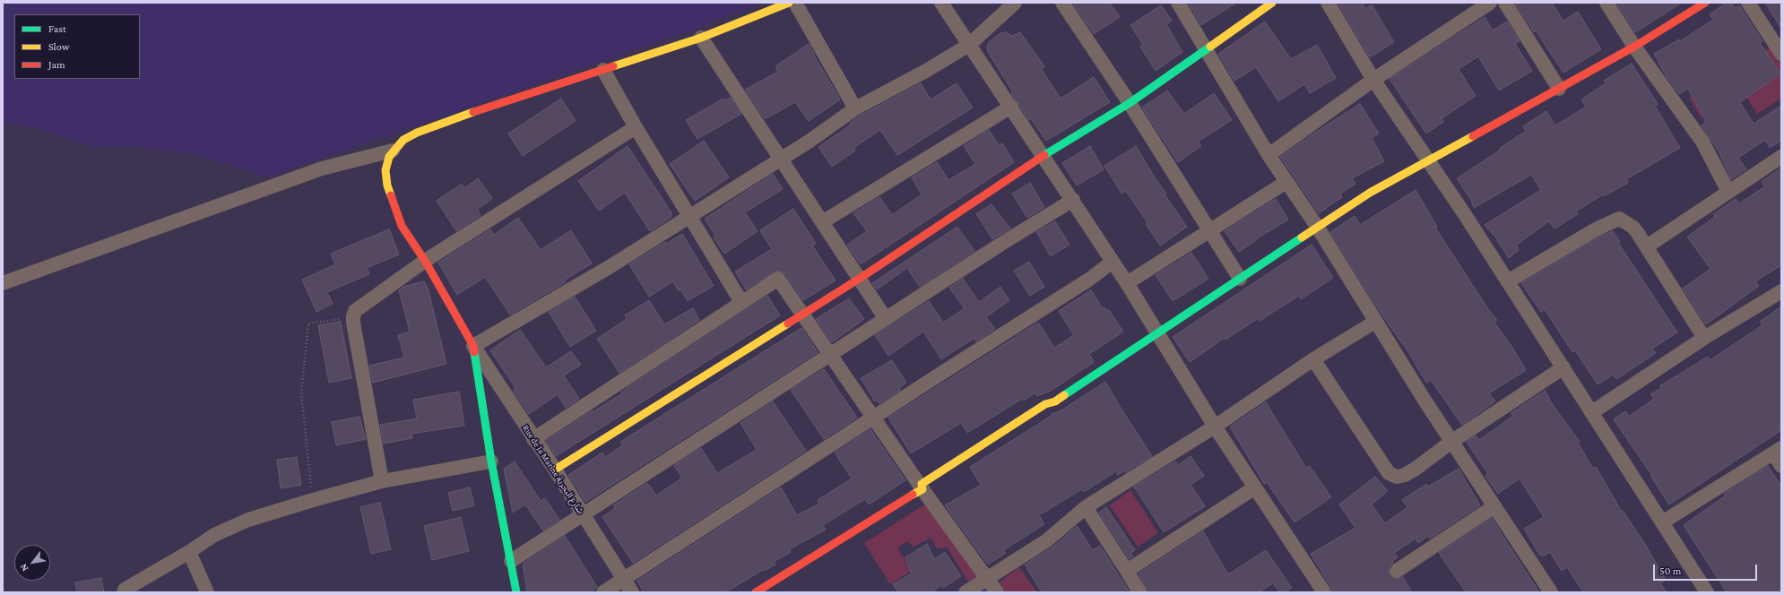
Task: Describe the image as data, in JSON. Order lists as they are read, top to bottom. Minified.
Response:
{"streets":{"street":["Rue de la Marine شارع البحرية"]},"legend":["Fast","Slow","Jam"],"scale_bar":"50 m","north":"bottom left"}
